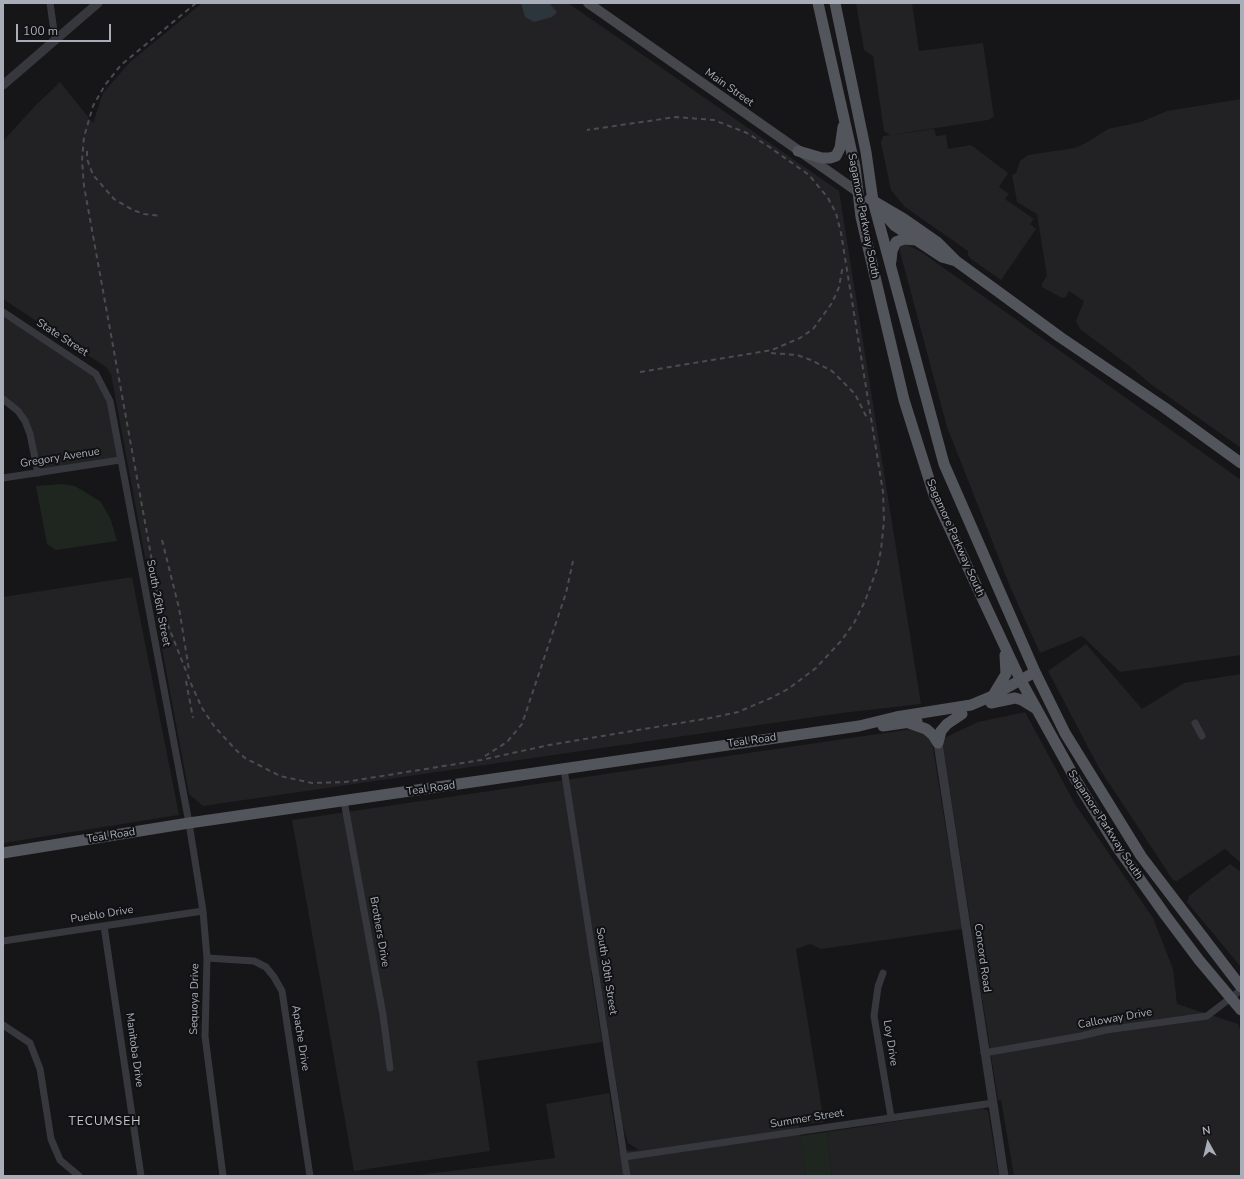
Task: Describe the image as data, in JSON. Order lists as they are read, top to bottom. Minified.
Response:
{"streets":{"main road":["Main Street","Sagamore Parkway South","Teal Road"],"street":["State Street","Gregory Avenue","South 26th Street","Pueblo Drive","Brothers Drive","Concord Road","South 30th Street","Sequoya Drive","Calloway Drive","Apache Drive","Loy Drive","Manitoba Drive","Summer Street"]},"crossings":[["Main Street","Sagamore Parkway South"],["Sagamore Parkway South","Teal Road"],["Sagamore Parkway South","Calloway Drive"],["State Street","South 26th Street"],["Gregory Avenue","South 26th Street"],["South 26th Street","Teal Road"],["South 26th Street","Sequoya Drive"],["Teal Road","Brothers Drive"],["Teal Road","South 30th Street"],["Teal Road","Sequoya Drive"],["Pueblo Drive","Sequoya Drive"],["Pueblo Drive","Manitoba Drive"],["Concord Road","Calloway Drive"],["Concord Road","Summer Street"],["South 30th Street","Summer Street"],["Sequoya Drive","Apache Drive"],["Loy Drive","Summer Street"]],"districts":["TECUMSEH"],"scale_bar":"100 m","north":"top"}
